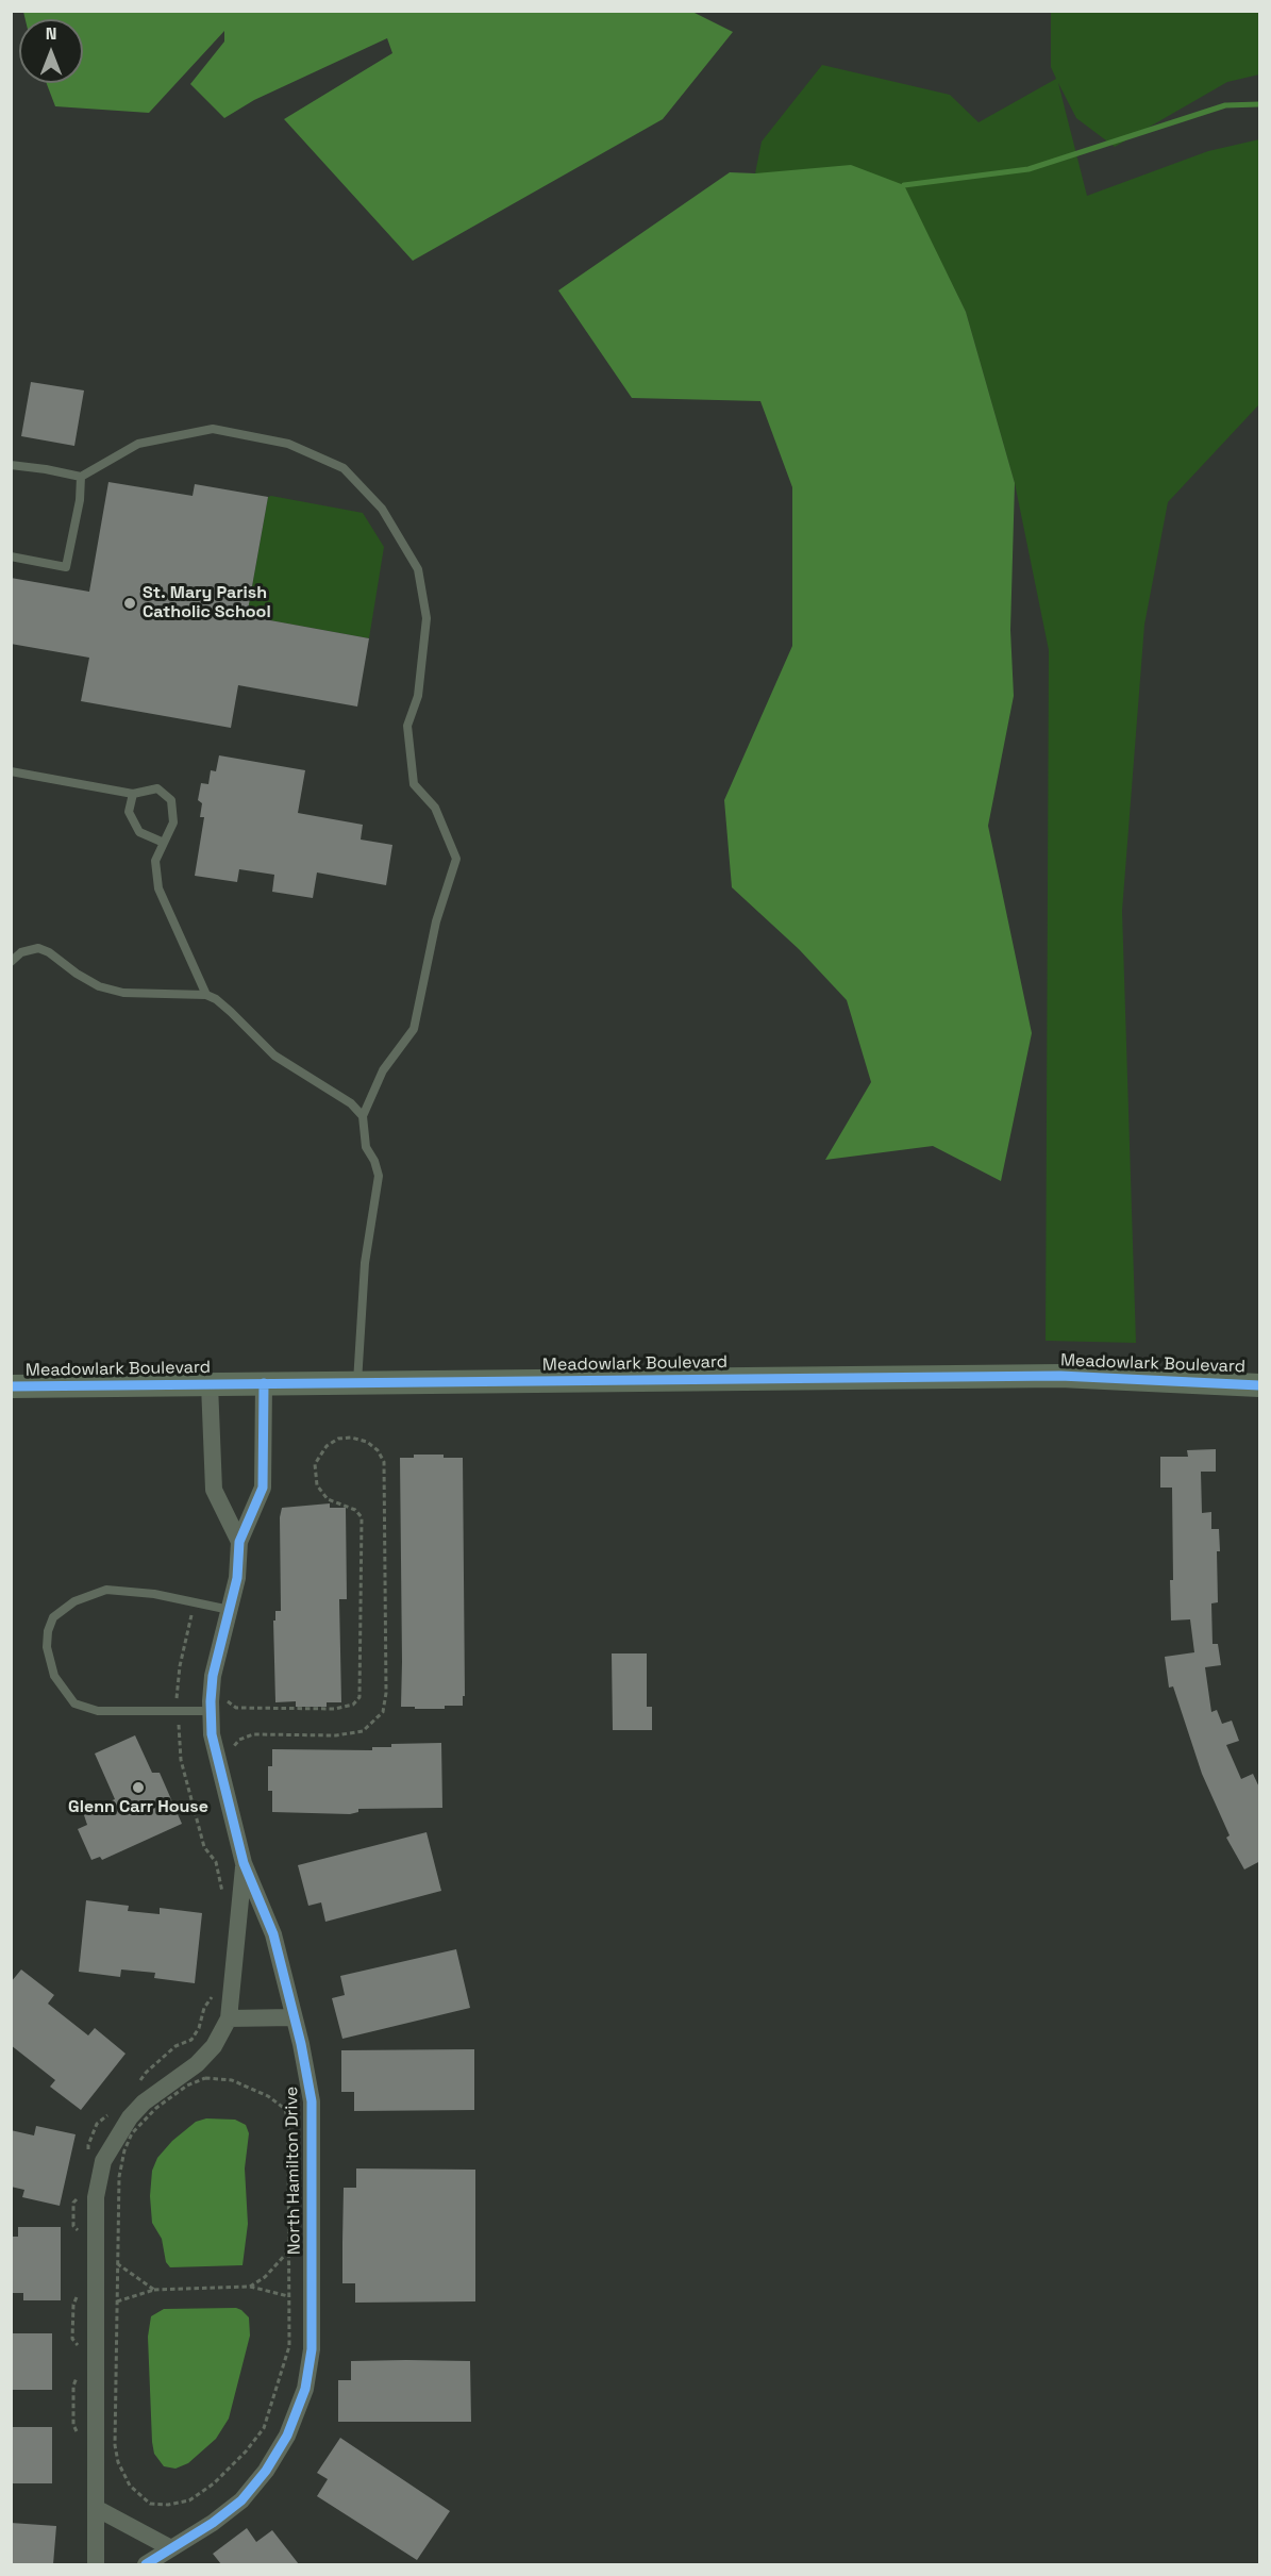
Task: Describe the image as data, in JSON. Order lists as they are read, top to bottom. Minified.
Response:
{"streets":{"street":["Meadowlark Boulevard","North Hamilton Drive"]},"crossings":[["Meadowlark Boulevard","North Hamilton Drive"]],"places":["St. Mary Parish Catholic School","Glenn Carr House"],"north":"top"}
